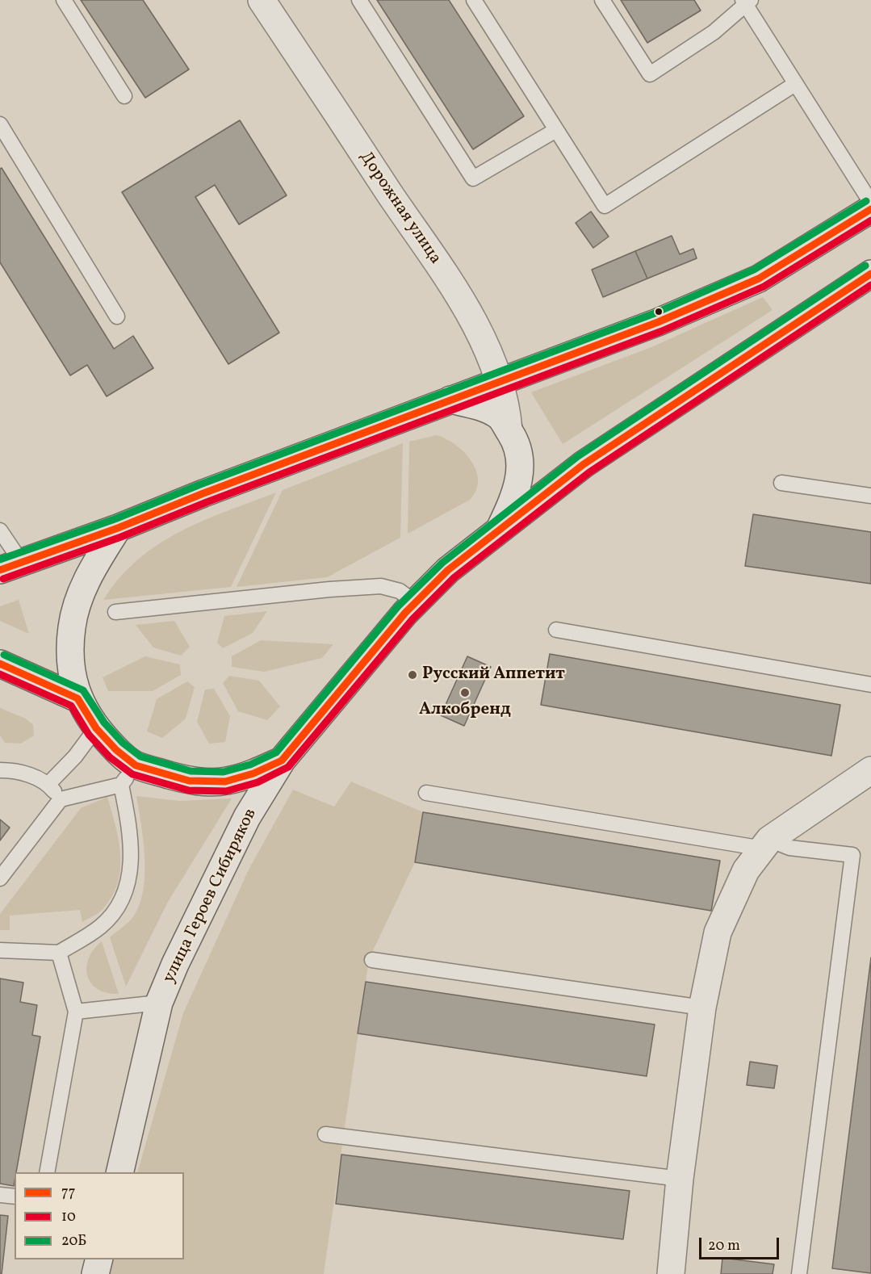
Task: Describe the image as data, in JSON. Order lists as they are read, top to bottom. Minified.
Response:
{"streets":{"main road":["Дорожная улица","улица Героев Сибиряков"]},"places":["Русский Аппетит","Алкобренд"],"lines":["transit line 20Б","transit line 77","transit line 10"],"legend":["77","10","20Б"],"scale_bar":"20 m"}
